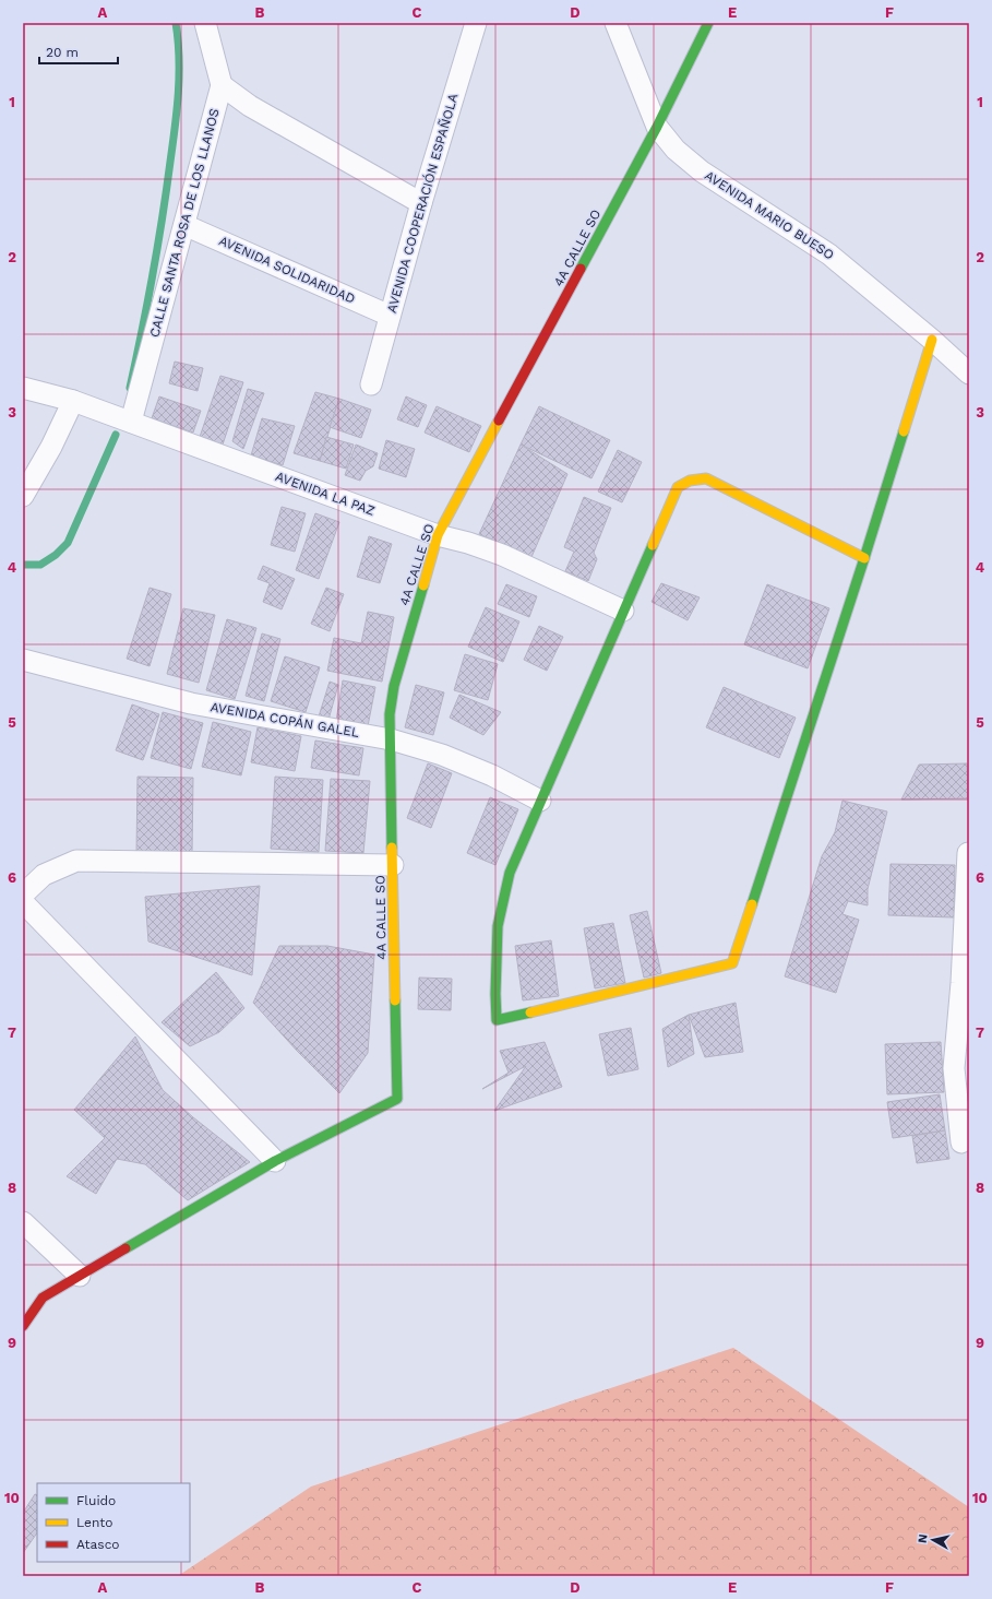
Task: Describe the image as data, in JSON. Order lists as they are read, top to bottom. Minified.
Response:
{"streets":{"street":["AVENIDA COOPERACIÓN ESPAÑOLA","AVENIDA MARIO BUESO","CALLE SANTA ROSA DE LOS LLANOS","4A CALLE SO","AVENIDA SOLIDARIDAD","AVENIDA LA PAZ","AVENIDA COPÁN GALEL"]},"crossings":[["AVENIDA COOPERACIÓN ESPAÑOLA","AVENIDA SOLIDARIDAD"],["AVENIDA MARIO BUESO","4A CALLE SO"],["CALLE SANTA ROSA DE LOS LLANOS","AVENIDA SOLIDARIDAD"],["CALLE SANTA ROSA DE LOS LLANOS","AVENIDA LA PAZ"],["4A CALLE SO","AVENIDA LA PAZ"],["4A CALLE SO","AVENIDA COPÁN GALEL"]],"legend":["Fluido","Lento","Atasco"],"scale_bar":"20 m","north":"left","grid":{"columns":["A","B","C","D","E","F"],"rows":["1","2","3","4","5","6","7","8","9","10"]}}
